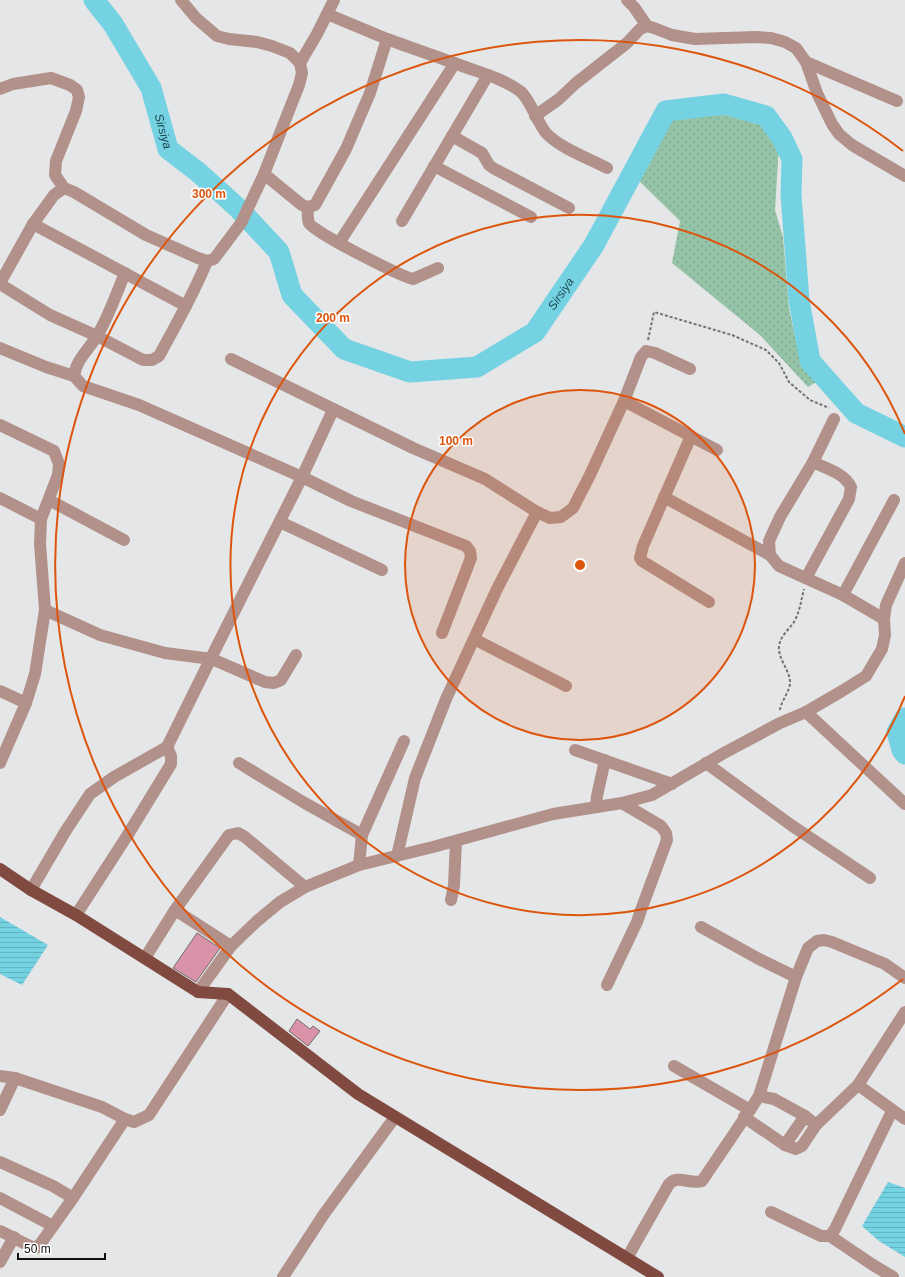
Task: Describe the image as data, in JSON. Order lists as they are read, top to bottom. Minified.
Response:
{"water":["Sirsiya"],"scale_bar":"50 m","rings":["300 m","200 m","100 m"]}
